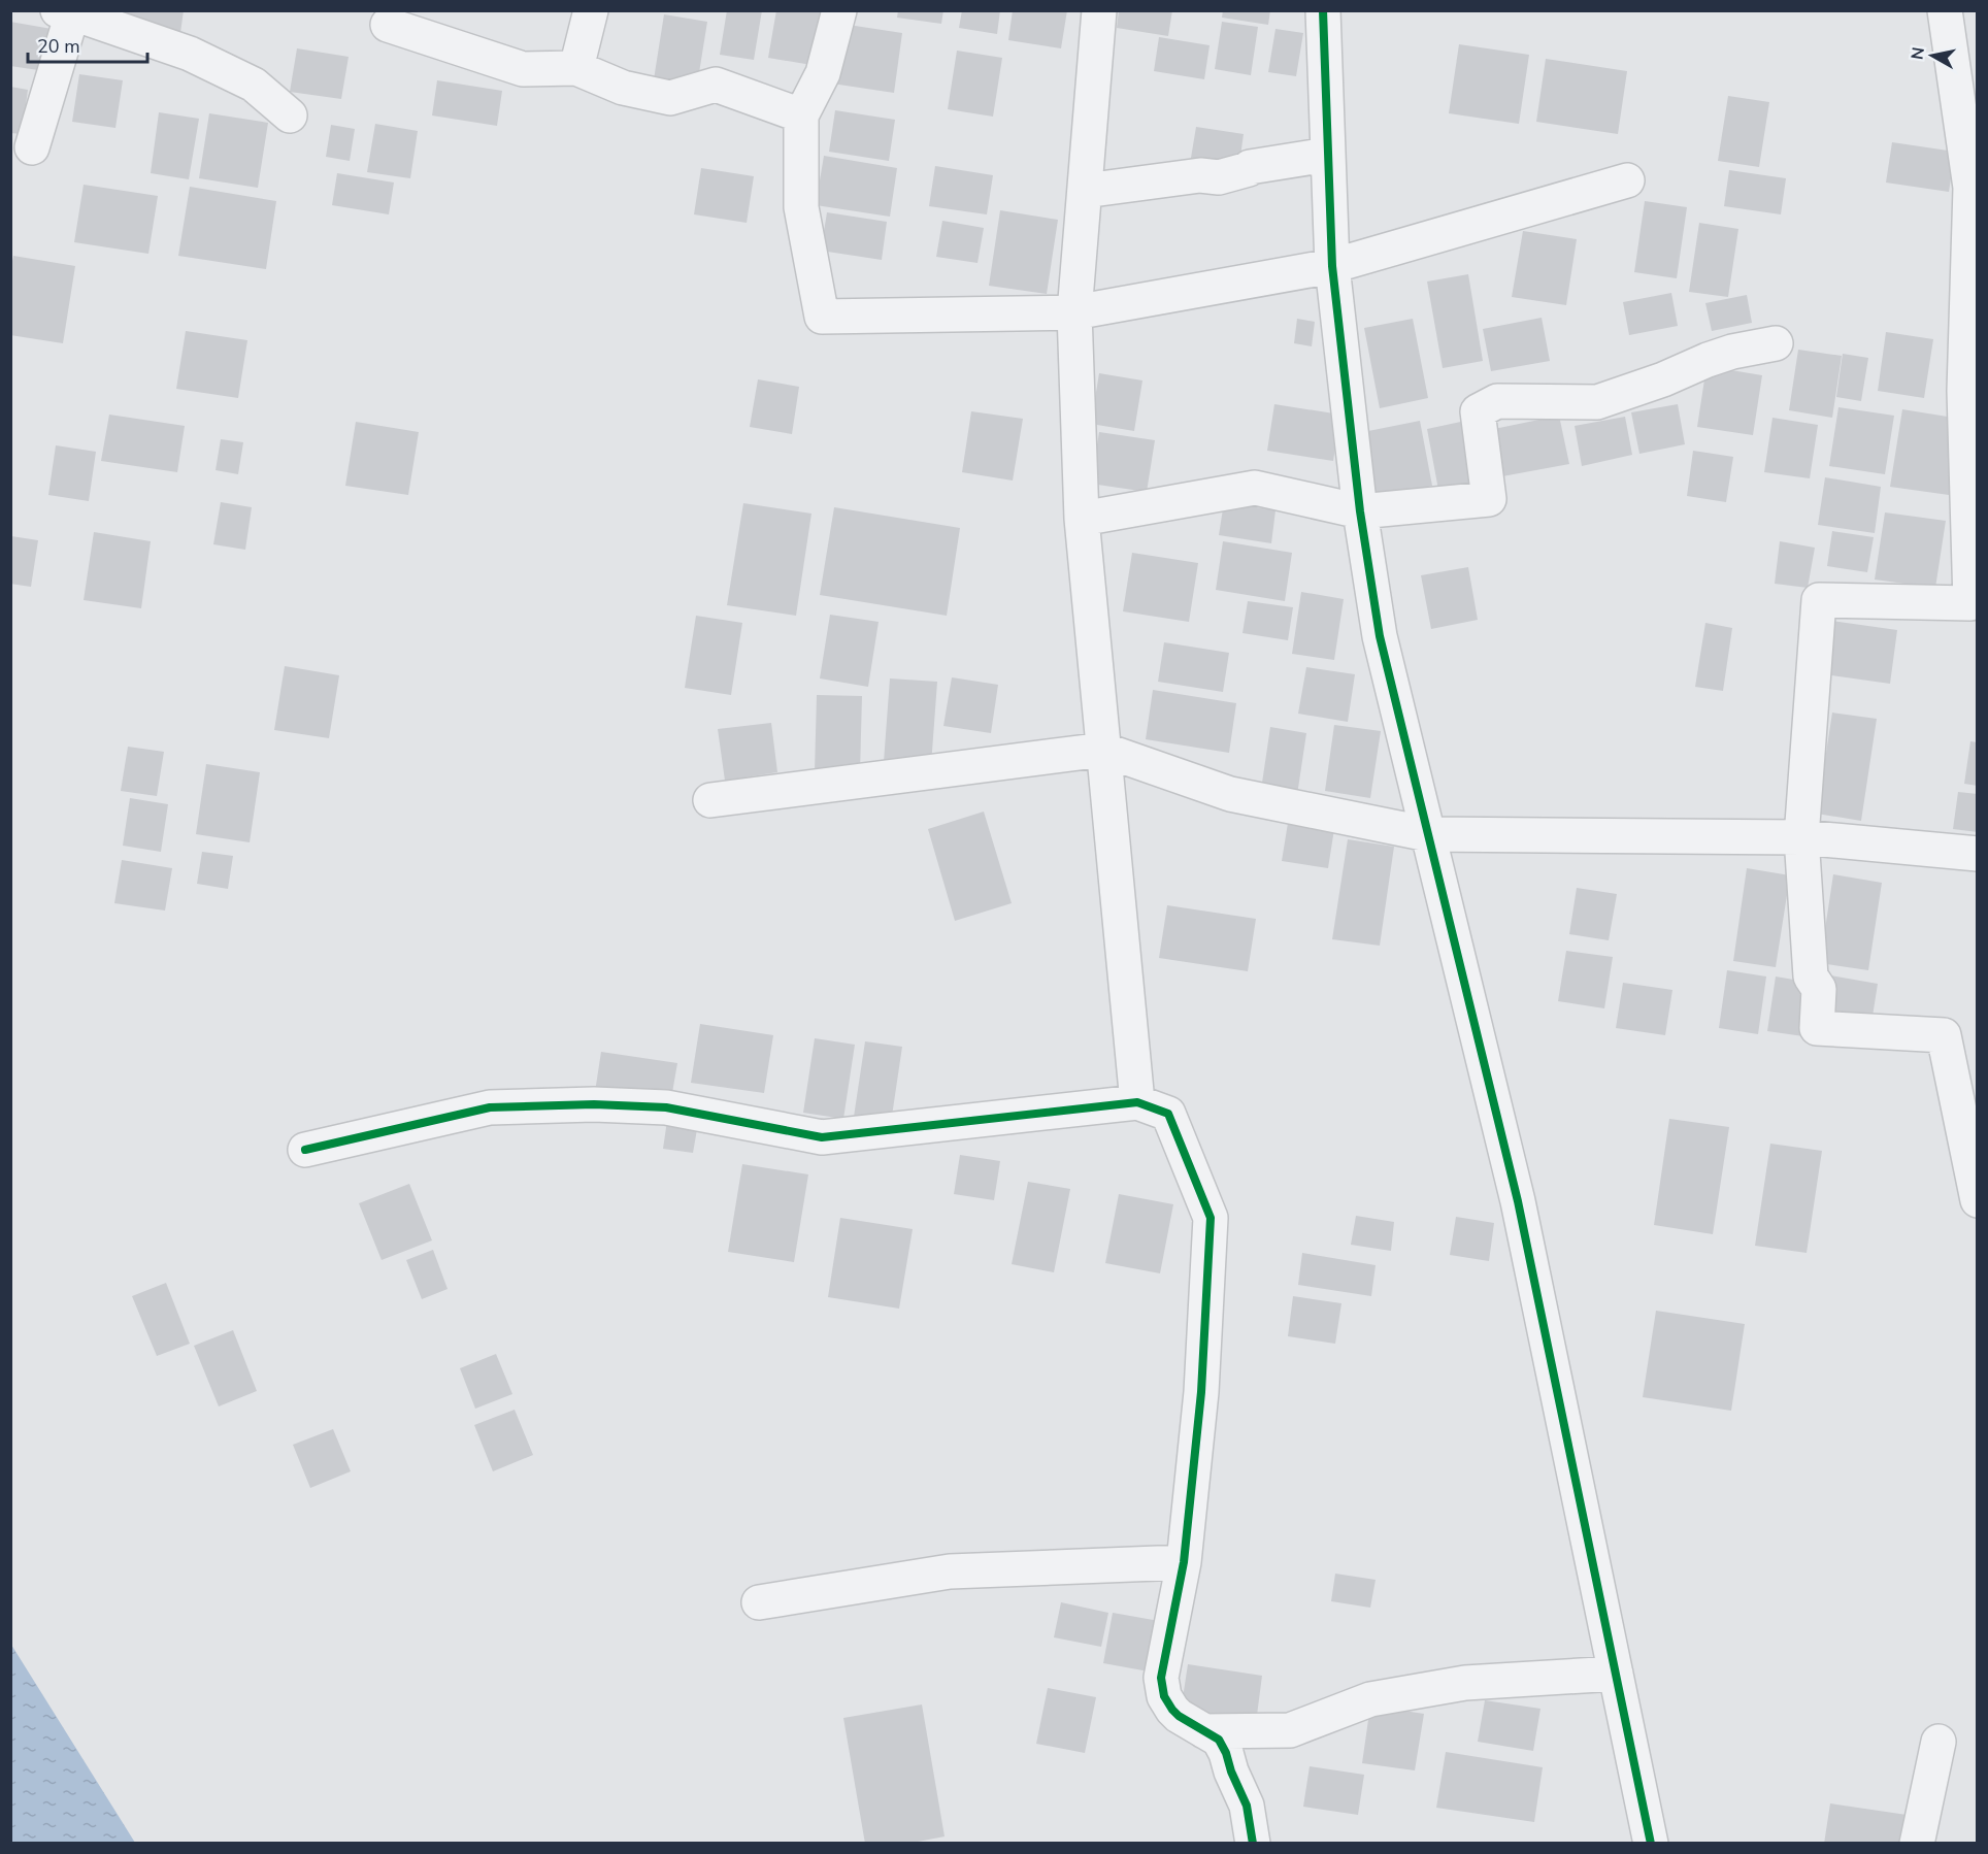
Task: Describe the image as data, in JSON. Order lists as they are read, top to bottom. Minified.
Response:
{"scale_bar":"20 m","north":"left"}
